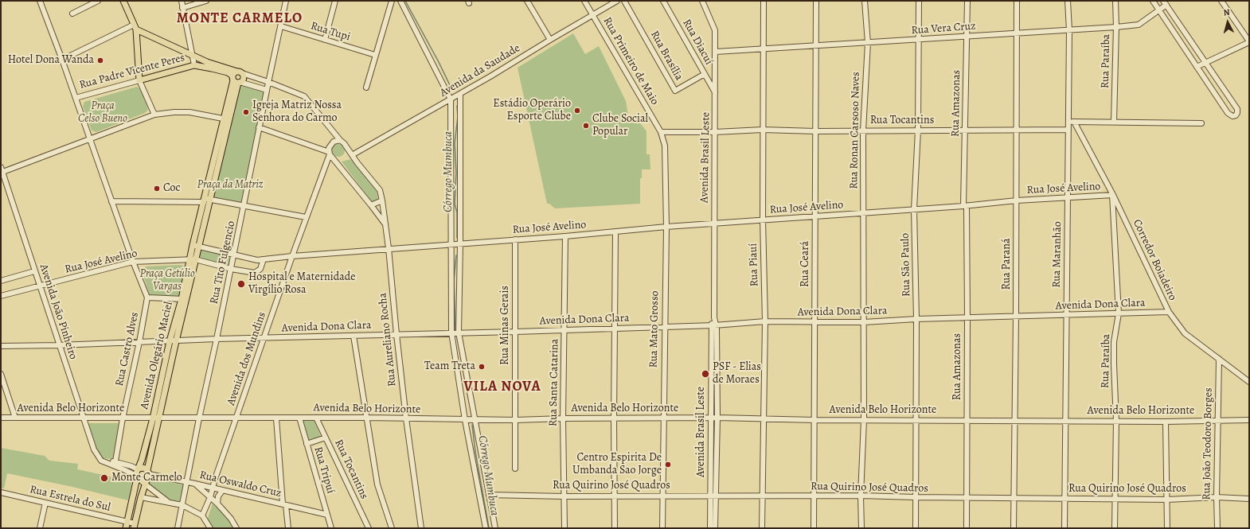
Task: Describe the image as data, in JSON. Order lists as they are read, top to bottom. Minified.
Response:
{"streets":{"main road":["Rua Padre Vicente Peres","Avenida Olegário Maciel"],"street":["Rua Vera Cruz","Rua Tupi","Rua Diacuí","Rua Brasília","Rua Primeiro de Maio","Rua Paraíba","Avenida da Saudade","Rua Amazonas","Rua Tocantins","Rua Ronan Carsoso Naves","Avenida Brasil Leste","Rua José Avelino","Rua Maranhão","Corredor Boiadeiro","Rua Tito Fulgencio","Rua Ceará","Rua Paraná","Rua Piauí","Rua São Paulo","Avenida Dona Clara","Avenida João Pinheiro","Rua Minas Gerais","Rua Mato Grosso","Rua Aureliano Rocha","Rua Castro Alves","Avenida dos Mundins","Rua Santa Catarina","Avenida Belo Horizonte","Rua João Teodoro Borges","Rua Tripuí","Rua Oswaldo Cruz","Rua Quirino José Quadros","Rua Estrela do Sul"]},"crossings":[["Rua Vera Cruz","Rua Paraíba"],["Rua Vera Cruz","Rua Amazonas"],["Rua Vera Cruz","Rua Ronan Carsoso Naves"],["Rua Vera Cruz","Avenida Brasil Leste"],["Rua Vera Cruz","Rua Maranhão"],["Rua Vera Cruz","Rua Ceará"],["Rua Vera Cruz","Rua Paraná"],["Rua Vera Cruz","Rua Piauí"],["Rua Vera Cruz","Rua São Paulo"],["Rua Tupi","Rua Tito Fulgencio"],["Rua Diacuí","Rua Brasília"],["Rua Diacuí","Avenida Brasil Leste"],["Rua Primeiro de Maio","Avenida da Saudade"],["Rua Primeiro de Maio","Rua Tocantins"],["Rua Primeiro de Maio","Rua Mato Grosso"],["Rua Paraíba","Rua José Avelino"],["Rua Paraíba","Corredor Boiadeiro"],["Rua Paraíba","Avenida Dona Clara"],["Rua Paraíba","Avenida Belo Horizonte"],["Rua Paraíba","Rua Quirino José Quadros"],["Avenida da Saudade","Rua Aureliano Rocha"],["Rua Amazonas","Rua Tocantins"],["Rua Amazonas","Rua José Avelino"],["Rua Amazonas","Avenida Dona Clara"],["Rua Amazonas","Avenida Belo Horizonte"],["Rua Amazonas","Rua Quirino José Quadros"],["Rua Tocantins","Rua Ronan Carsoso Naves"],["Rua Tocantins","Avenida Brasil Leste"],["Rua Tocantins","Rua Maranhão"],["Rua Tocantins","Rua Ceará"],["Rua Tocantins","Rua Paraná"],["Rua Tocantins","Rua Piauí"],["Rua Tocantins","Rua São Paulo"],["Rua Tocantins","Rua Mato Grosso"],["Rua Tocantins","Avenida Belo Horizonte"],["Rua Ronan Carsoso Naves","Rua José Avelino"],["Rua Ronan Carsoso Naves","Avenida Dona Clara"],["Rua Ronan Carsoso Naves","Avenida Belo Horizonte"],["Rua Ronan Carsoso Naves","Rua Quirino José Quadros"],["Avenida Brasil Leste","Rua José Avelino"],["Avenida Brasil Leste","Avenida Dona Clara"],["Avenida Brasil Leste","Avenida Belo Horizonte"],["Avenida Brasil Leste","Rua Quirino José Quadros"],["Rua José Avelino","Rua Maranhão"],["Rua José Avelino","Corredor Boiadeiro"],["Rua José Avelino","Rua Tito Fulgencio"],["Rua José Avelino","Rua Ceará"],["Rua José Avelino","Rua Paraná"],["Rua José Avelino","Rua Piauí"],["Rua José Avelino","Rua São Paulo"],["Rua José Avelino","Avenida João Pinheiro"],["Rua José Avelino","Rua Minas Gerais"],["Rua José Avelino","Rua Mato Grosso"],["Rua José Avelino","Rua Aureliano Rocha"],["Rua José Avelino","Avenida Olegário Maciel"],["Rua José Avelino","Avenida dos Mundins"],["Rua José Avelino","Rua Santa Catarina"],["Rua Maranhão","Avenida Dona Clara"],["Rua Maranhão","Avenida Belo Horizonte"],["Rua Maranhão","Rua Quirino José Quadros"],["Corredor Boiadeiro","Avenida Dona Clara"],["Corredor Boiadeiro","Rua João Teodoro Borges"],["Rua Tito Fulgencio","Avenida Dona Clara"],["Rua Tito Fulgencio","Rua Aureliano Rocha"],["Rua Tito Fulgencio","Avenida Belo Horizonte"],["Rua Tito Fulgencio","Rua Oswaldo Cruz"],["Rua Ceará","Avenida Dona Clara"],["Rua Ceará","Avenida Belo Horizonte"],["Rua Ceará","Rua Quirino José Quadros"],["Rua Paraná","Avenida Dona Clara"],["Rua Paraná","Avenida Belo Horizonte"],["Rua Paraná","Rua Quirino José Quadros"],["Rua Piauí","Avenida Dona Clara"],["Rua Piauí","Avenida Belo Horizonte"],["Rua Piauí","Rua Quirino José Quadros"],["Rua São Paulo","Avenida Dona Clara"],["Rua São Paulo","Avenida Belo Horizonte"],["Rua São Paulo","Rua Quirino José Quadros"],["Avenida Dona Clara","Avenida João Pinheiro"],["Avenida Dona Clara","Rua Minas Gerais"],["Avenida Dona Clara","Rua Mato Grosso"],["Avenida Dona Clara","Rua Aureliano Rocha"],["Avenida Dona Clara","Rua Castro Alves"],["Avenida Dona Clara","Avenida Olegário Maciel"],["Avenida Dona Clara","Avenida dos Mundins"],["Avenida Dona Clara","Rua Santa Catarina"],["Avenida João Pinheiro","Avenida Belo Horizonte"],["Rua Minas Gerais","Avenida Belo Horizonte"],["Rua Mato Grosso","Avenida Belo Horizonte"],["Rua Mato Grosso","Rua Quirino José Quadros"],["Rua Aureliano Rocha","Avenida Olegário Maciel"],["Rua Aureliano Rocha","Avenida dos Mundins"],["Rua Aureliano Rocha","Avenida Belo Horizonte"],["Rua Castro Alves","Avenida Belo Horizonte"],["Avenida Olegário Maciel","Avenida Belo Horizonte"],["Avenida Olegário Maciel","Rua Oswaldo Cruz"],["Avenida Olegário Maciel","Rua Estrela do Sul"],["Avenida dos Mundins","Avenida Belo Horizonte"],["Avenida dos Mundins","Rua Oswaldo Cruz"],["Rua Santa Catarina","Avenida Belo Horizonte"],["Rua Santa Catarina","Rua Quirino José Quadros"],["Avenida Belo Horizonte","Rua João Teodoro Borges"],["Avenida Belo Horizonte","Rua Tripuí"],["Rua João Teodoro Borges","Rua Quirino José Quadros"],["Rua Tripuí","Rua Oswaldo Cruz"]],"districts":["MONTE CARMELO","VILA NOVA"],"water":["Córrego Mumbuca"],"parks":["Praça Celso Bueno","Praça da Matriz","Praça Getúlio Vargas"],"places":["Hotel Dona Wanda","Estádio Operário Esporte Clube","Igreja Matriz Nossa Senhora do Carmo","Clube Social Popular","Coc","Hospital e Maternidade Virgílio Rosa","Team Treta","PSF - Elias de Moraes","Centro Espirita De Umbanda Sao Jorge","Monte Carmelo"],"north":"top"}
